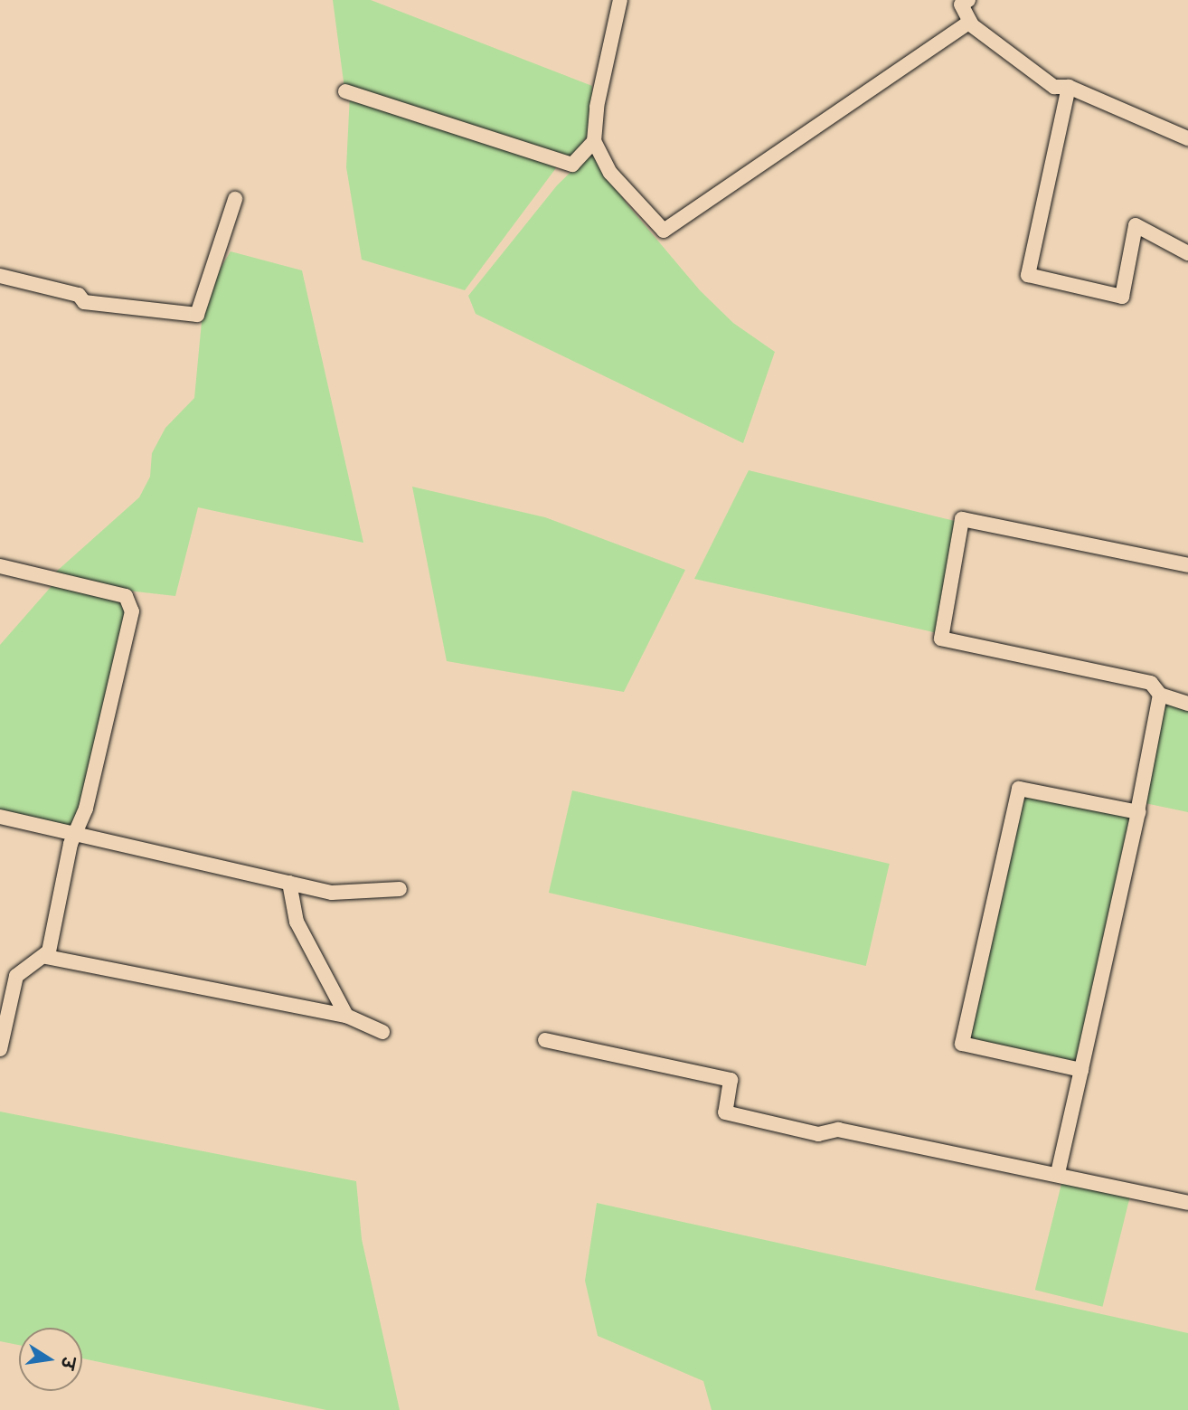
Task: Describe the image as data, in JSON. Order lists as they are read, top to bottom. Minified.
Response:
{"north":"right"}
